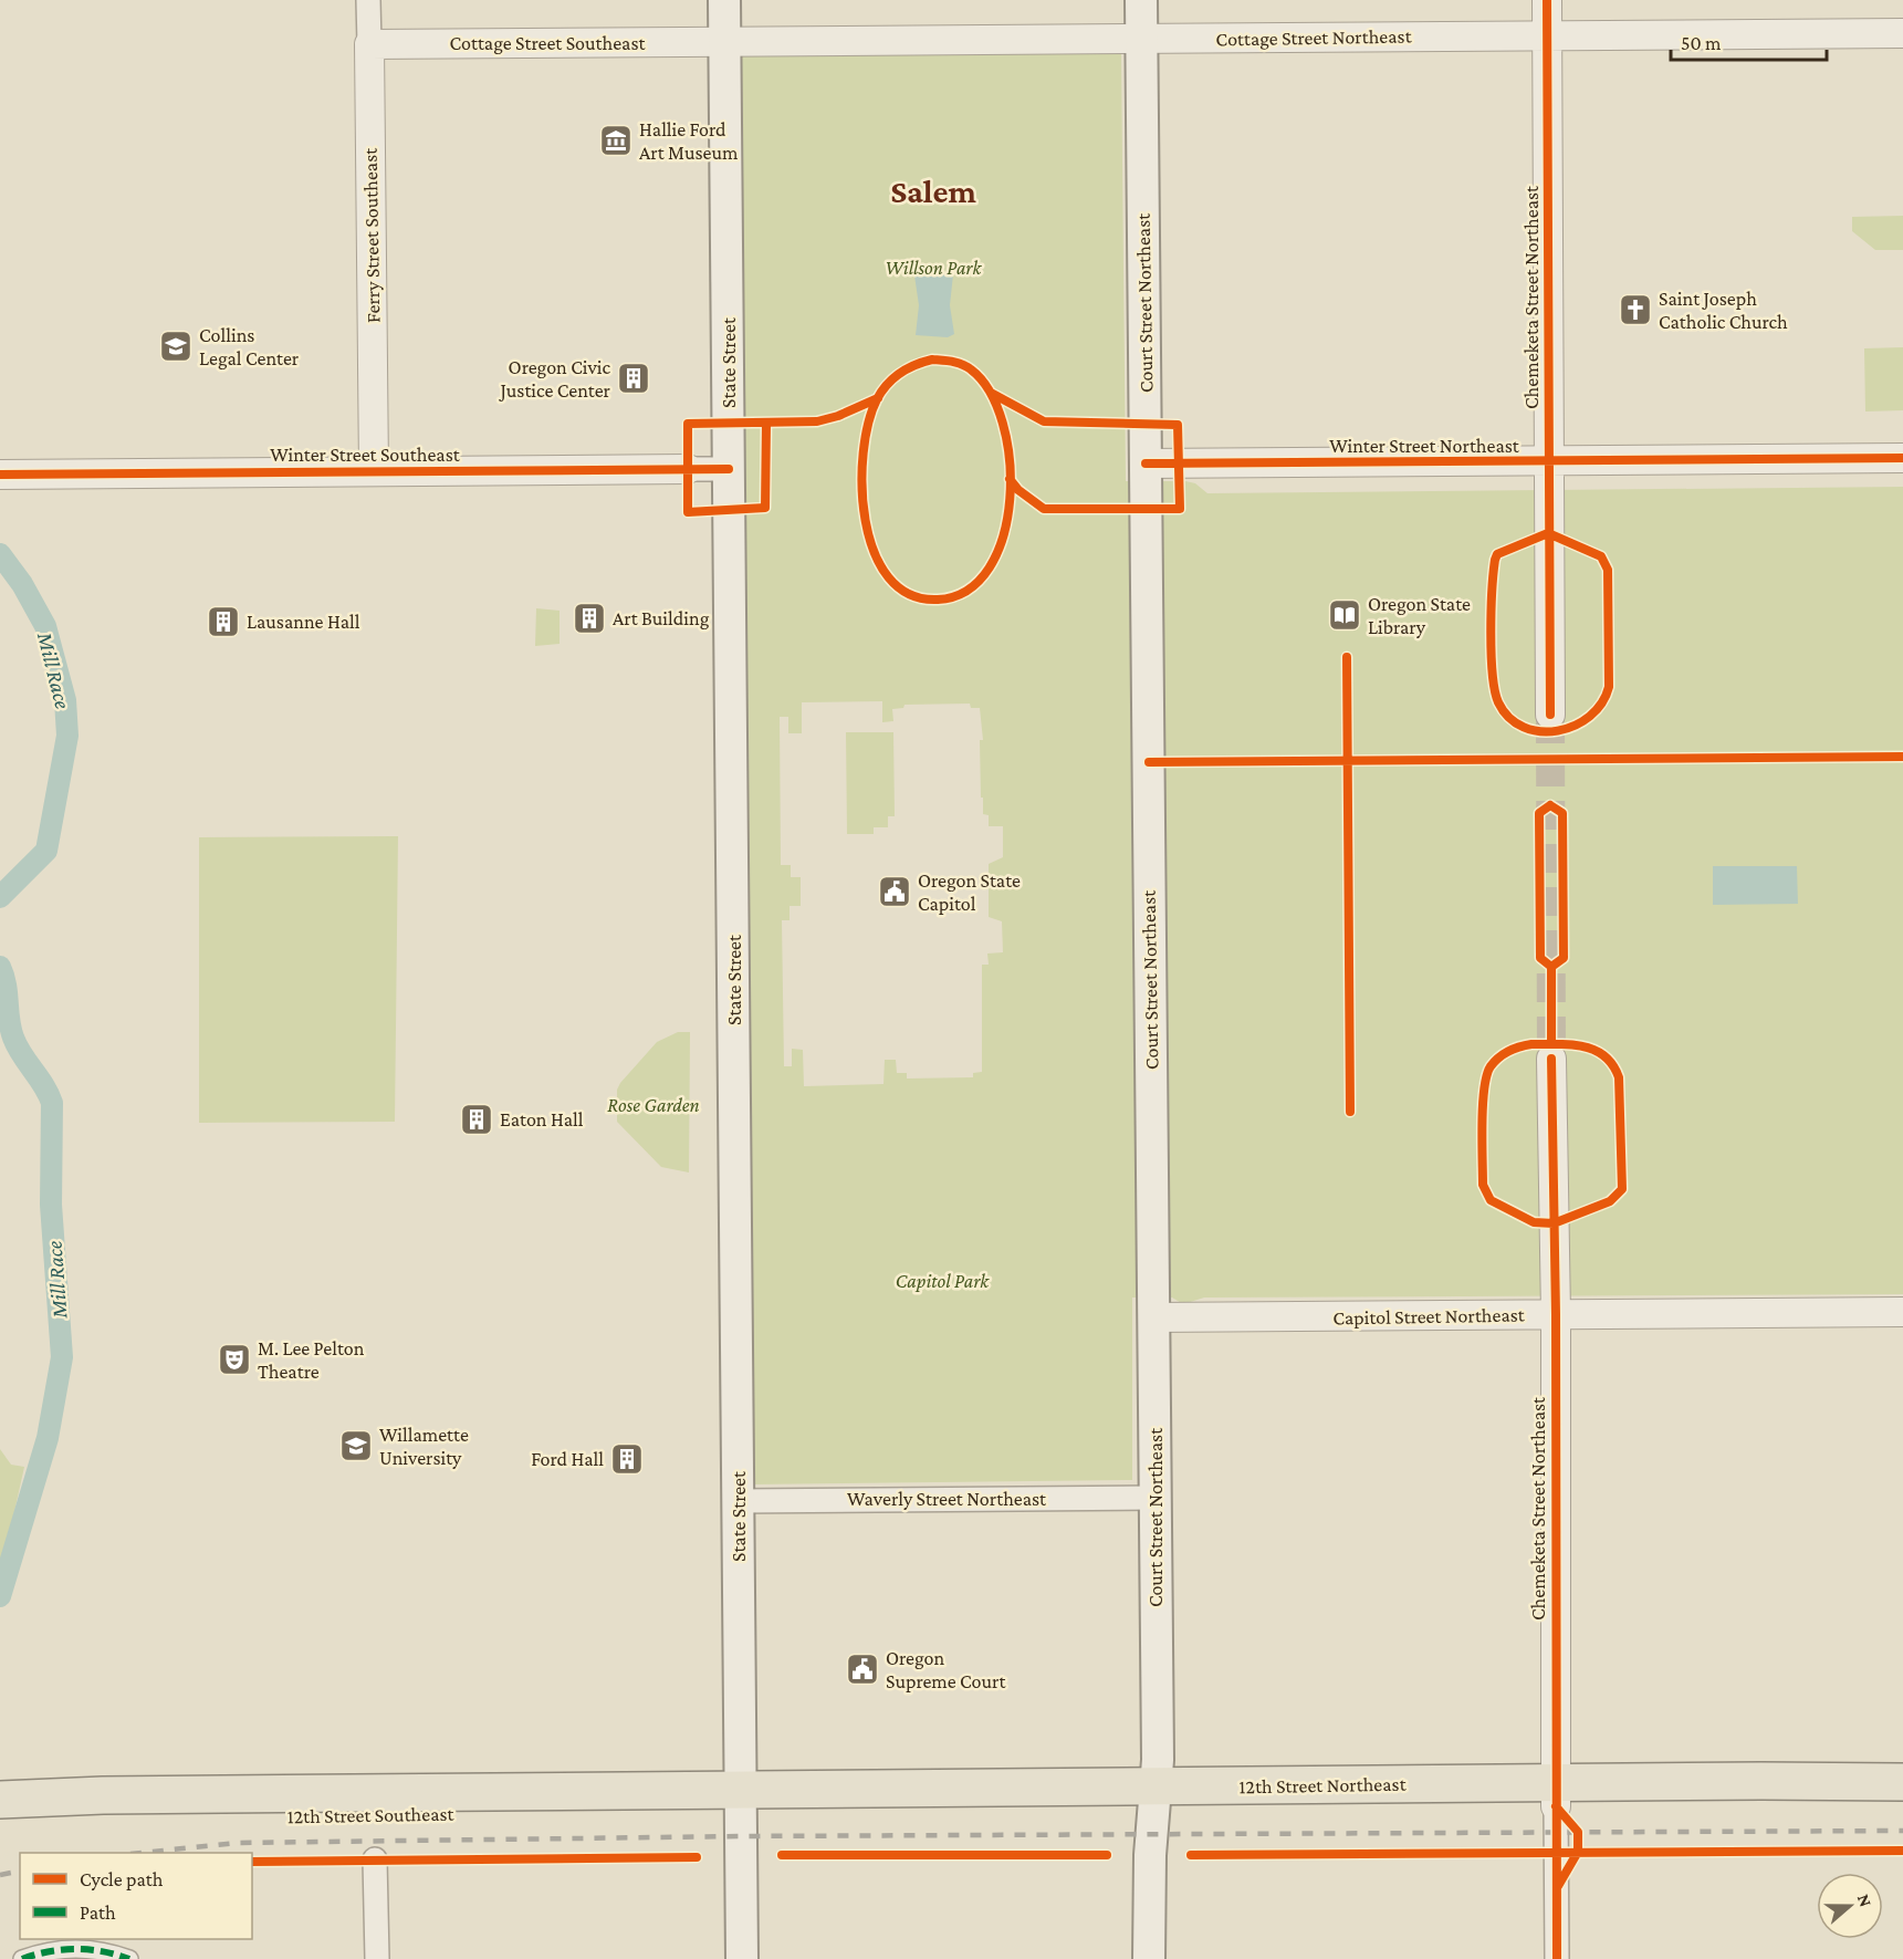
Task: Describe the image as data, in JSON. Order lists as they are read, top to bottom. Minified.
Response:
{"streets":{"main road":["Court Street Northeast","State Street","12th Street Northeast","12th Street Southeast"],"street":["Cottage Street Northeast","Cottage Street Southeast","Ferry Street Southeast","Chemeketa Street Northeast","Winter Street Northeast","Winter Street Southeast","Capitol Street Northeast","Waverly Street Northeast"]},"crossings":[["Cottage Street Northeast","Cottage Street Southeast"],["Cottage Street Northeast","Chemeketa Street Northeast"],["Cottage Street Northeast","Court Street Northeast"],["Cottage Street Northeast","State Street"],["Cottage Street Southeast","Ferry Street Southeast"],["Cottage Street Southeast","State Street"],["Ferry Street Southeast","Winter Street Southeast"],["Chemeketa Street Northeast","Winter Street Northeast"],["Chemeketa Street Northeast","Capitol Street Northeast"],["Chemeketa Street Northeast","12th Street Northeast"],["Court Street Northeast","Winter Street Northeast"],["Court Street Northeast","Capitol Street Northeast"],["Court Street Northeast","Waverly Street Northeast"],["Court Street Northeast","12th Street Northeast"],["State Street","Winter Street Southeast"],["State Street","Waverly Street Northeast"],["State Street","12th Street Northeast"],["State Street","12th Street Southeast"],["12th Street Northeast","12th Street Southeast"]],"districts":["Salem"],"water":["Mill Race"],"parks":["Willson Park","Rose Garden","Capitol Park"],"places":{"museum":["Hallie Ford Art Museum"],"church":["Saint Joseph Catholic Church"],"school or university":["Collins Legal Center","Willamette University"],"building":["Oregon Civic Justice Center","Art Building","Lausanne Hall","Eaton Hall","Ford Hall"],"library":["Oregon State Library"],"public building":["Oregon State Capitol","Oregon Supreme Court"],"theatre":["M. Lee Pelton Theatre"]},"legend":["Cycle path","Path"],"scale_bar":"50 m","north":"right"}
